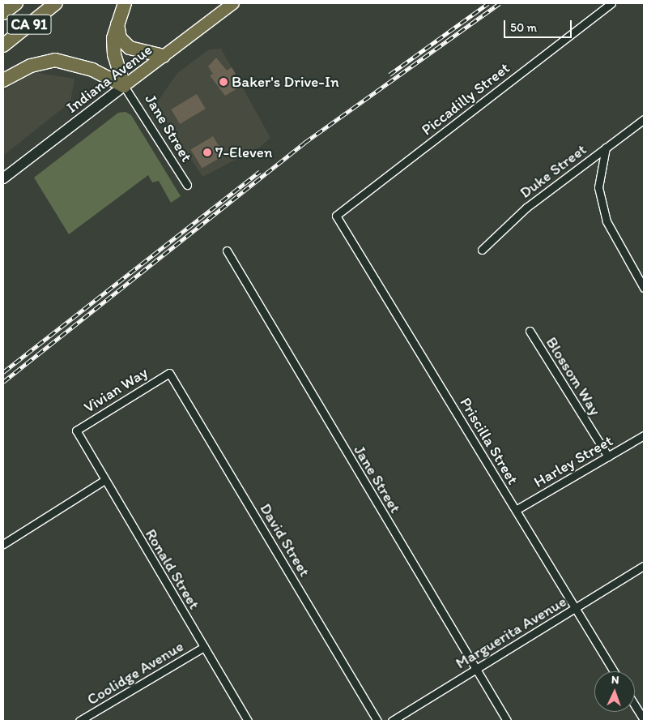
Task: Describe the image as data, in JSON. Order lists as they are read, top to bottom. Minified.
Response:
{"streets":{"highway":["CA 91"],"main road":["Indiana Avenue"],"street":["Piccadilly Street","Jane Street","Duke Street","Blossom Way","Vivian Way","Priscilla Street","Harley Street","David Street","Ronald Street","Marguerita Avenue","Coolidge Avenue"]},"crossings":[["Indiana Avenue","Jane Street"],["Piccadilly Street","Priscilla Street"],["Jane Street","Marguerita Avenue"],["Blossom Way","Harley Street"],["Vivian Way","David Street"],["Vivian Way","Ronald Street"],["Priscilla Street","Harley Street"],["Priscilla Street","Marguerita Avenue"],["Ronald Street","Coolidge Avenue"]],"places":["Baker's Drive-In","7-Eleven"],"scale_bar":"50 m","north":"top"}
